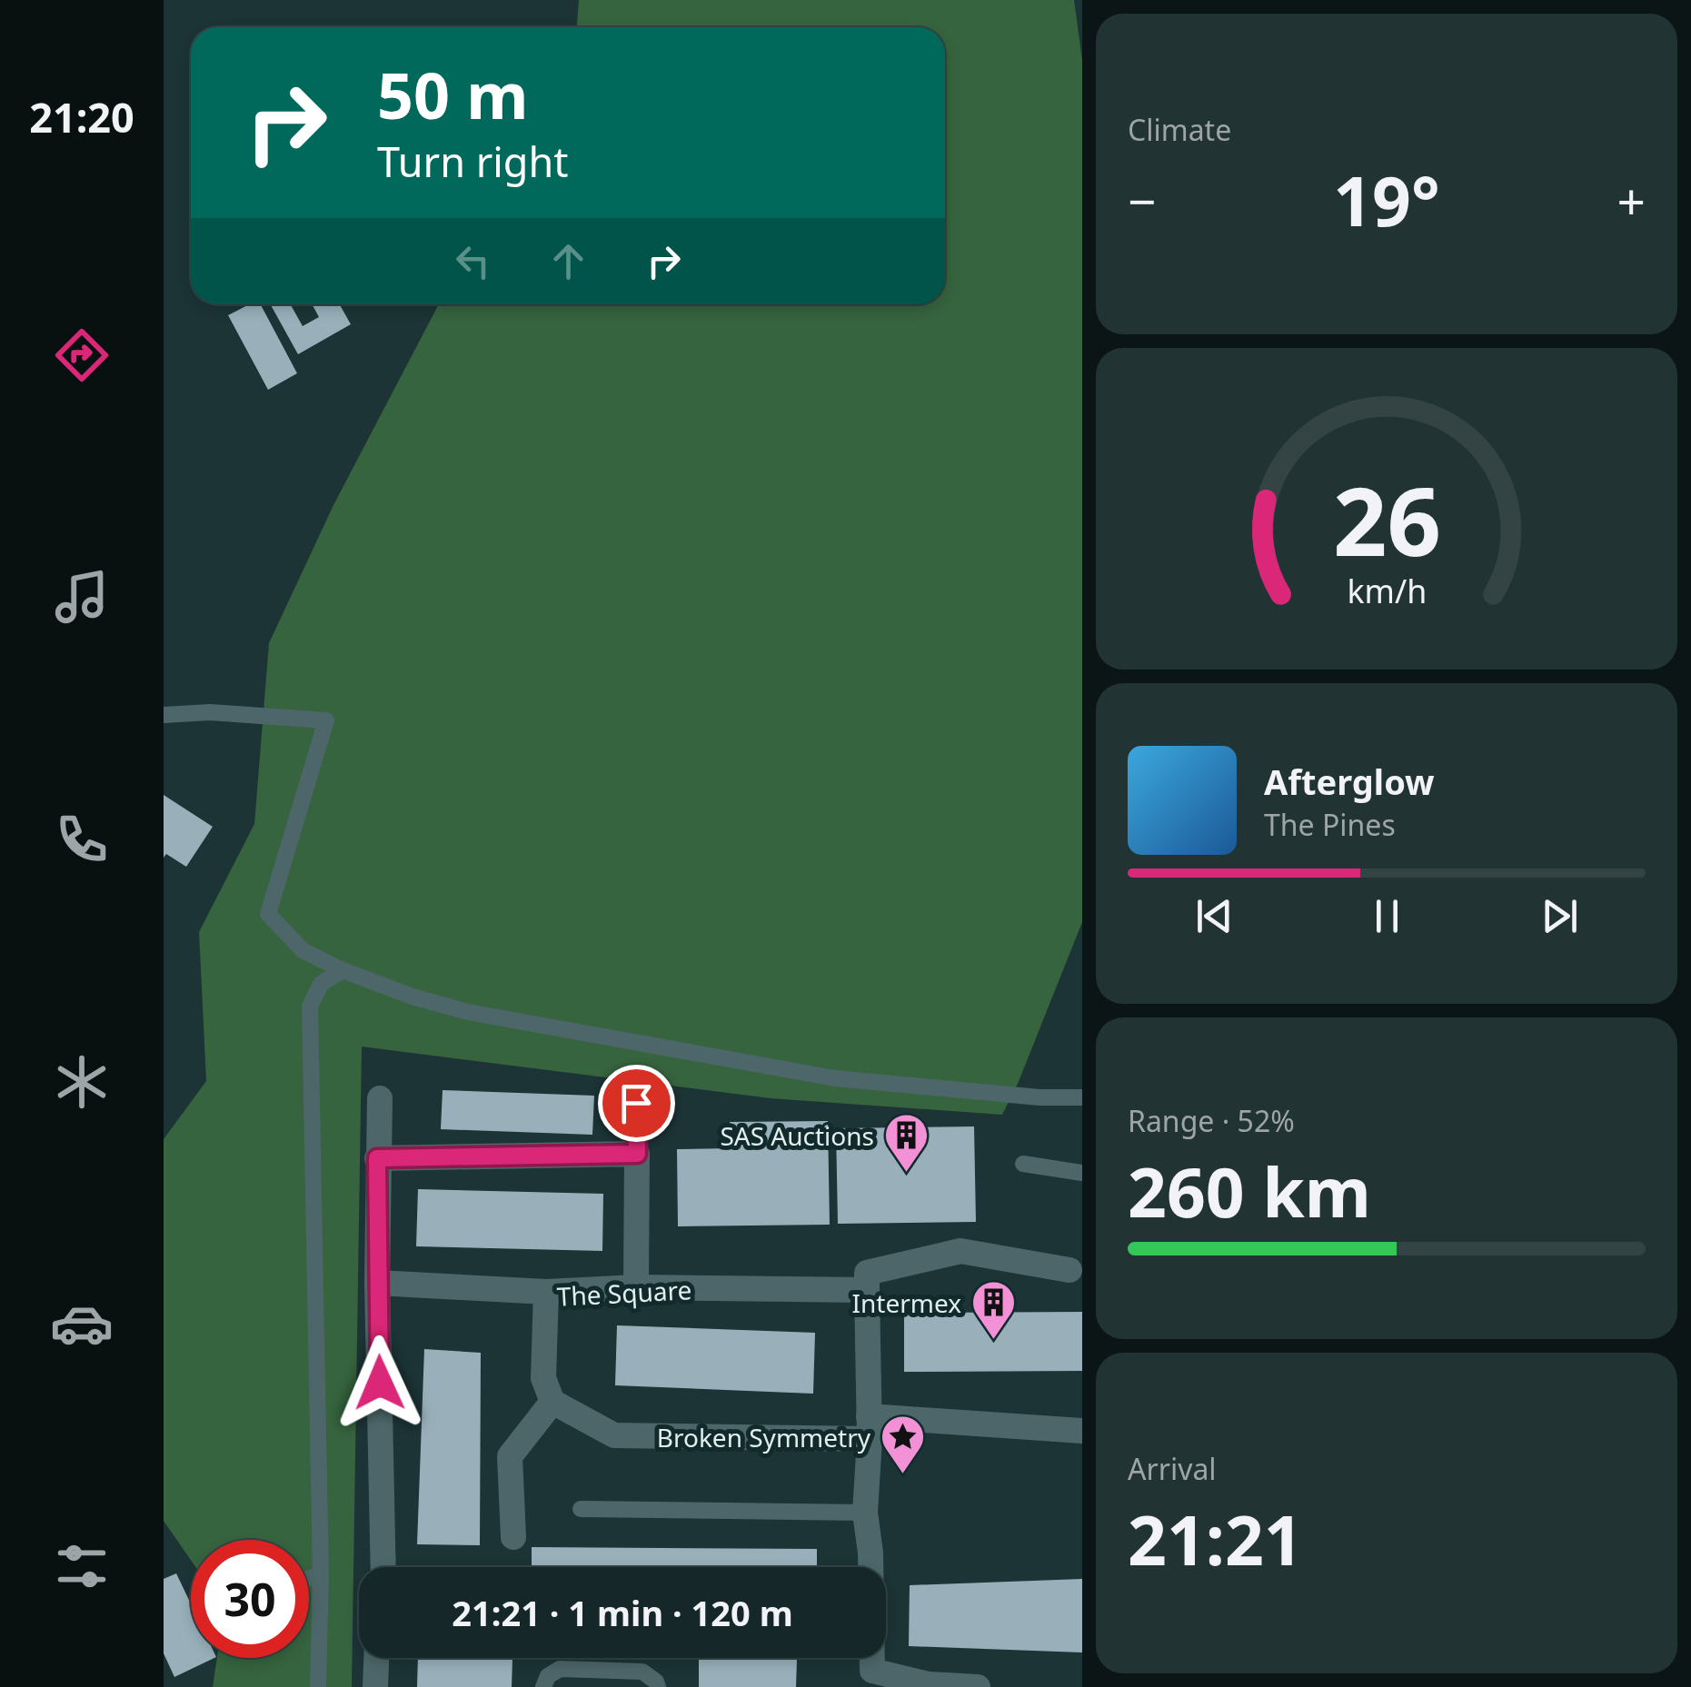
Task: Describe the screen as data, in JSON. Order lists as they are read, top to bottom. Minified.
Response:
{"streets":{"street":["The Square"]},"places":{"building":["SAS Auctions","Intermex"],"place":["Broken Symmetry"]},"page":{"tabs":"21:20","tile":["Climate",["Range · 52%","260 km"],["Arrival","21:21"]],"turn":["50 m","Turn right"],"heat":["−","19°","+"],"song":["Afterglow","The Pines"],"limit":"30","trip":"21:21 · 1 min · 120 m","gauge":["26","km/h"]}}
